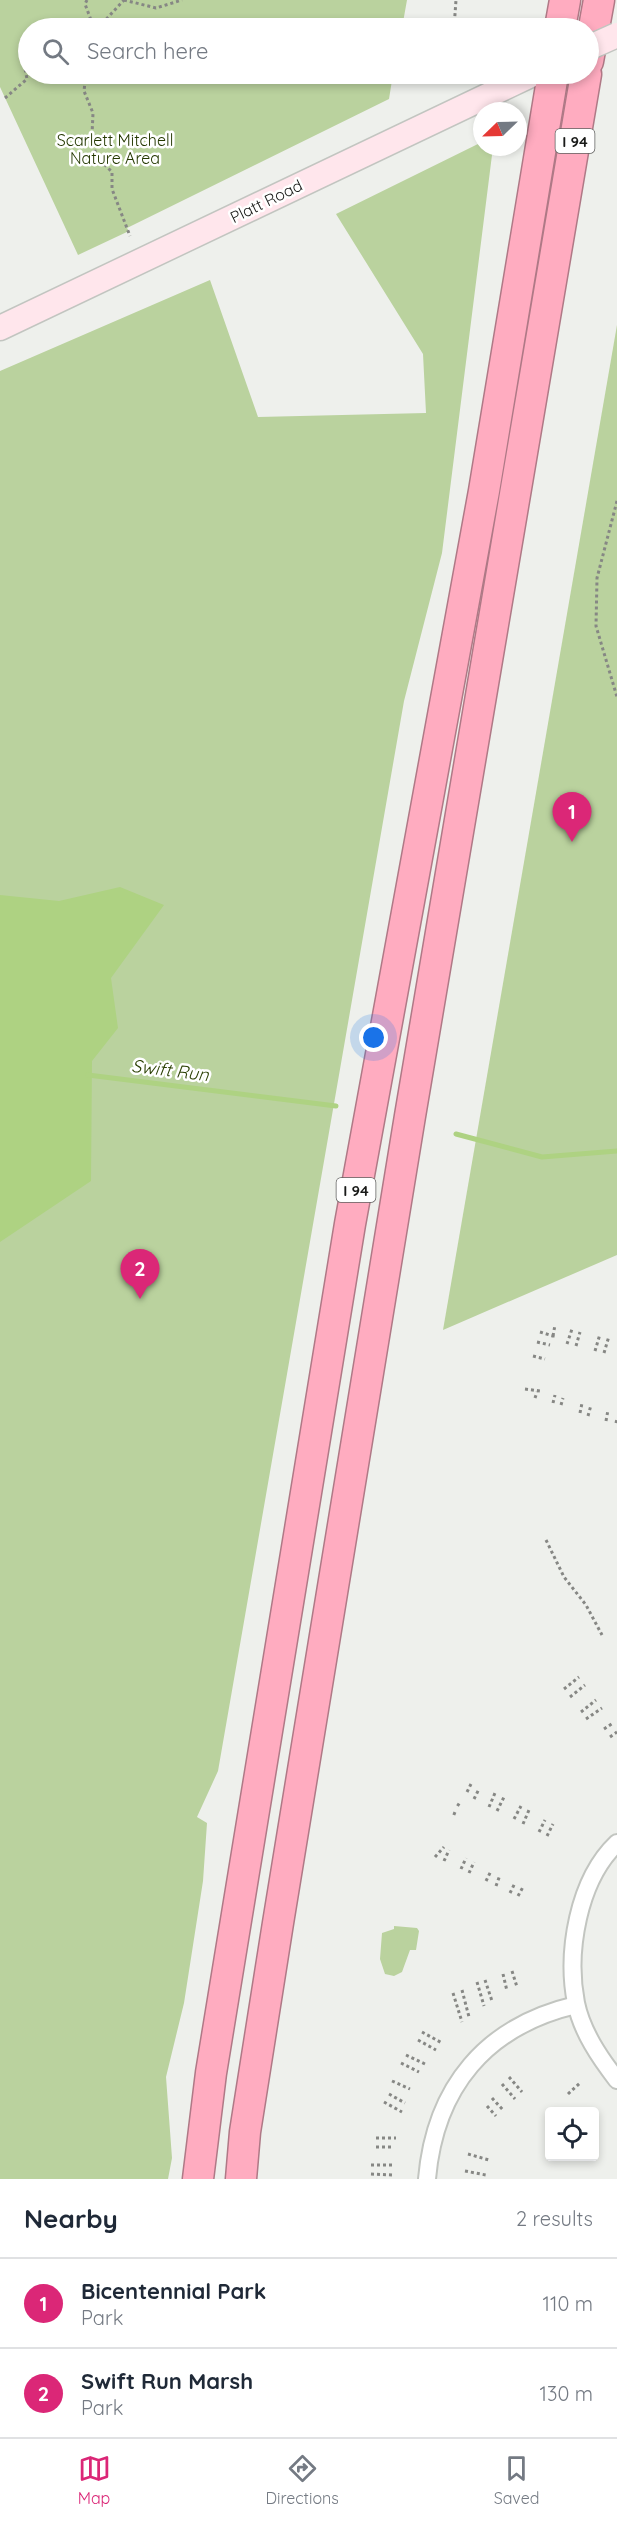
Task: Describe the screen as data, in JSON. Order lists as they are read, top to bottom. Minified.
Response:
{"streets":{"highway":["I 94"],"main road":["Platt Road"]},"water":["Swift Run"],"parks":["Scarlett Mitchell Nature Area"],"north":"bottom left","page":{"search":"Search here","pins":["1","2"],"heading":["Nearby","2 results"],"list":[{"mark":"1","name":"Bicentennial Park","note":"Park","value":"110 m"},{"mark":"2","name":"Swift Run Marsh","note":"Park","value":"130 m"}],"nav":["Map","Directions","Saved"]}}
